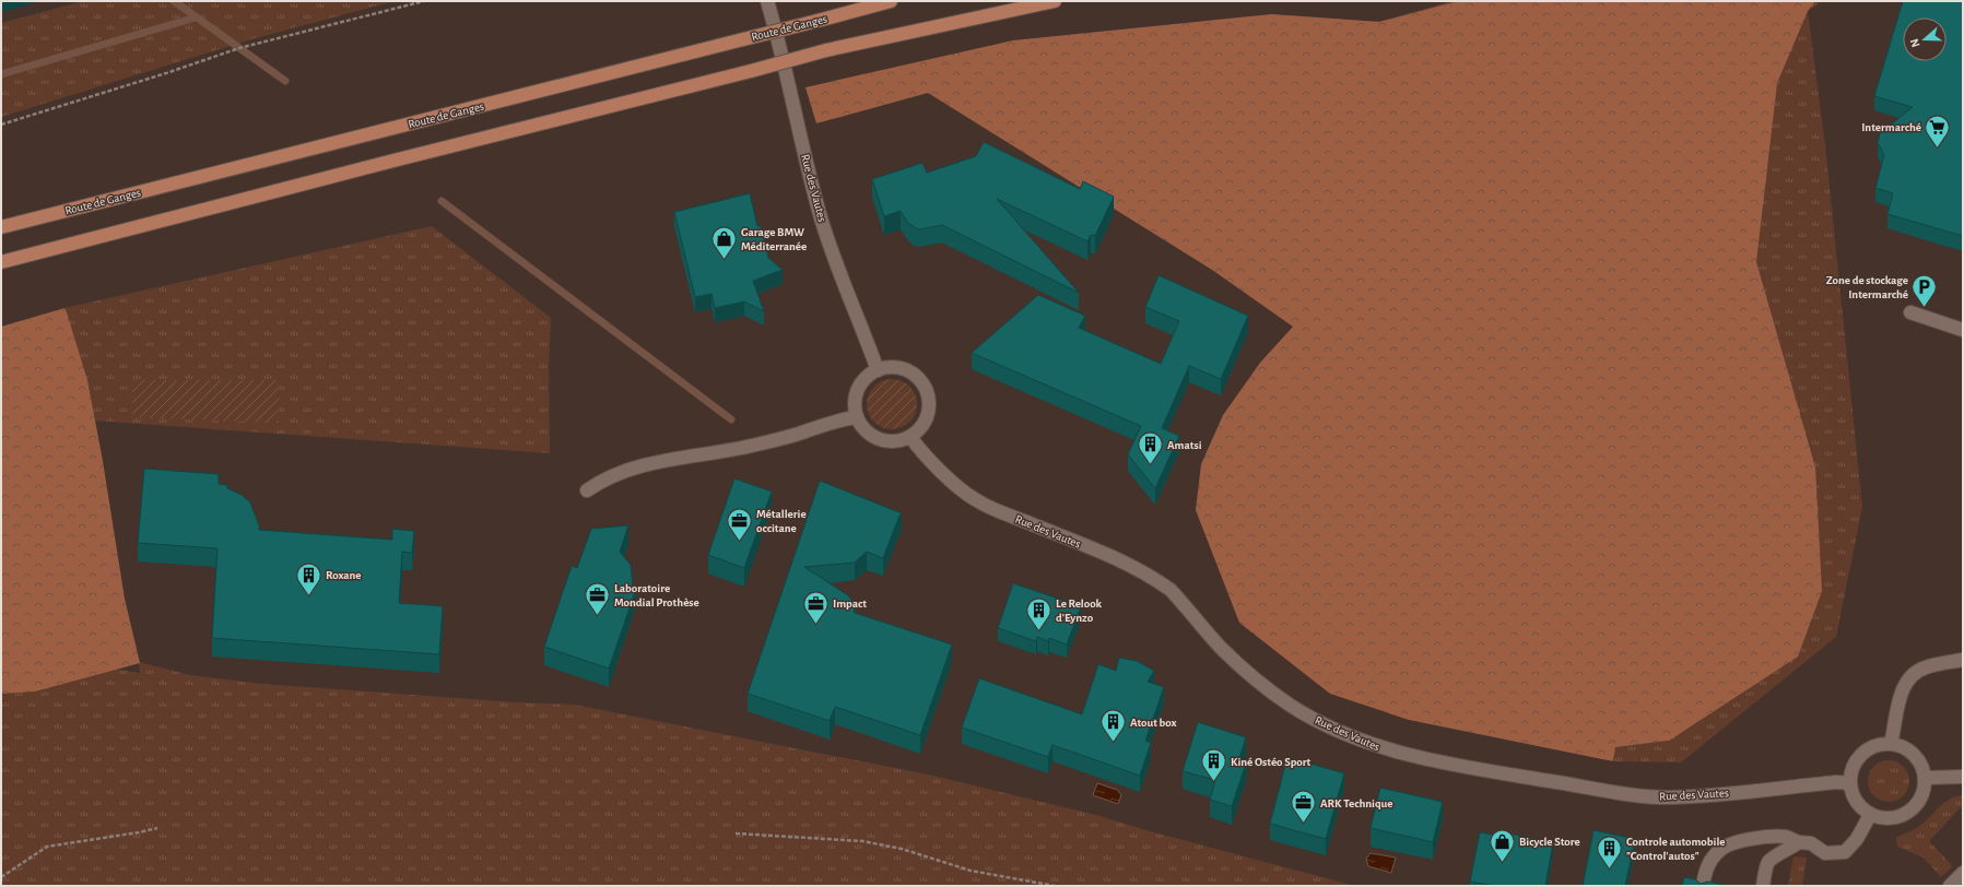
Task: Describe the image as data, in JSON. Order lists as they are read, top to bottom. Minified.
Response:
{"streets":{"main road":["Route de Ganges"],"street":["Rue des Vautes"]},"places":{"supermarket":["Intermarché"],"shop":["Garage BMW Méditerranée","Bicycle Store"],"parking":["Zone de stockage Intermarché"],"building":["Amatsi","Roxane","Le Relook d'Eynzo","Atout box","Kiné Ostéo Sport","Controle automobile \"Control'autos\""],"office":["Métallerie occitane","Laboratoire Mondial Prothèse","Impact","ARK Technique"]},"north":"left"}
